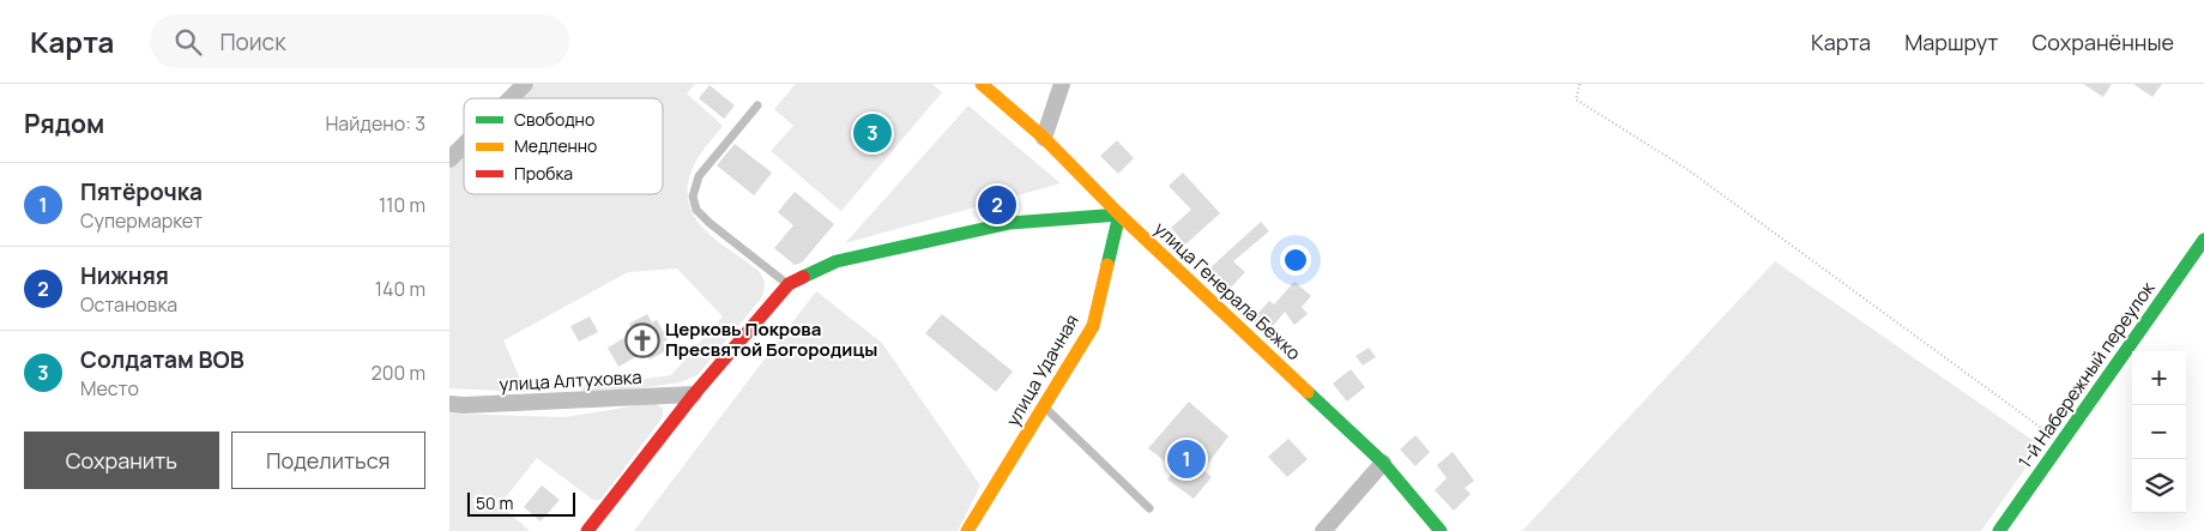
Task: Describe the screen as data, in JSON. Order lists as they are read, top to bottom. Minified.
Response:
{"streets":{"street":["улица Генерала Бежко","улица Удачная","1-й Набережный переулок","улица Алтуховка"]},"crossings":[["улица Генерала Бежко","улица Удачная"]],"places":{"church":["Церковь Покрова Пресвятой Богородицы"]},"legend":["Свободно","Медленно","Пробка"],"scale_bar":"50 m","page":{"header":"Карта","search":"Поиск","nav":["Карта","Маршрут","Сохранённые"],"heading":["Рядом","Найдено: 3"],"pins":["3","2","1"],"list":[{"mark":"1","name":"Пятёрочка","note":"Супермаркет","value":"110 m"},{"mark":"2","name":"Нижняя","note":"Остановка","value":"140 m"},{"mark":"3","name":"Солдатам ВОВ","note":"Место","value":"200 m"}],"map_buttons":["+","−"],"buttons":["Сохранить","Поделиться"],"scale":"50 m"}}
